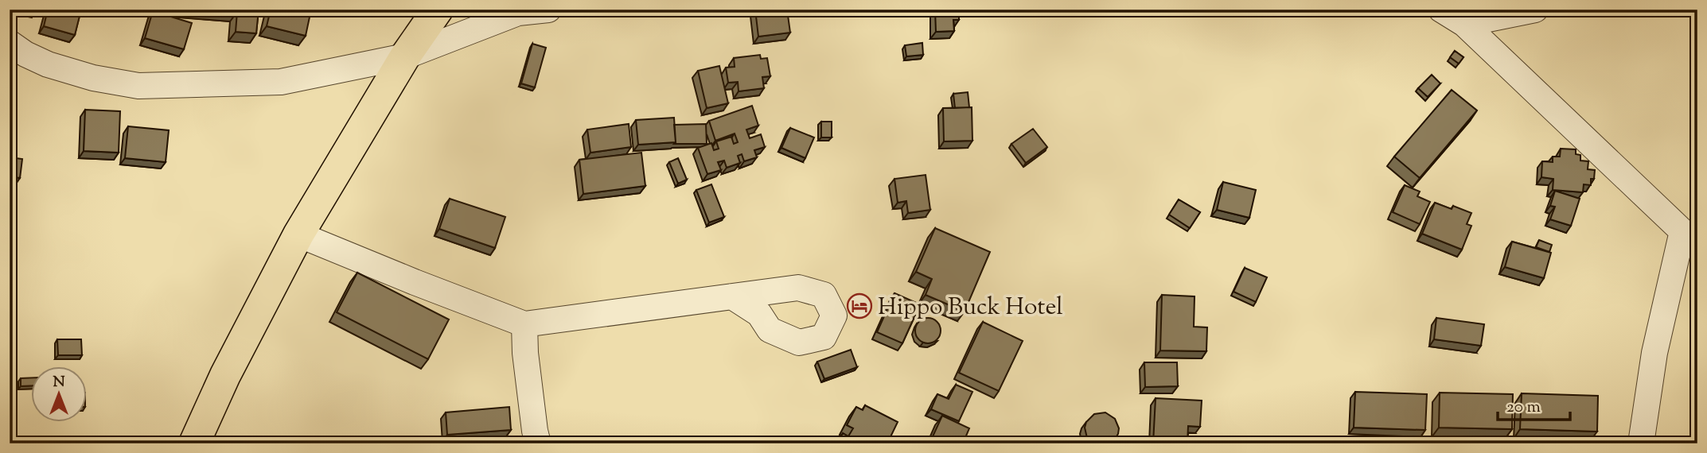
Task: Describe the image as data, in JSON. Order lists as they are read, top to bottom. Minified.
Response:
{"places":{"hotel":["Hippo Buck Hotel"]},"scale_bar":"20 m","north":"top"}
